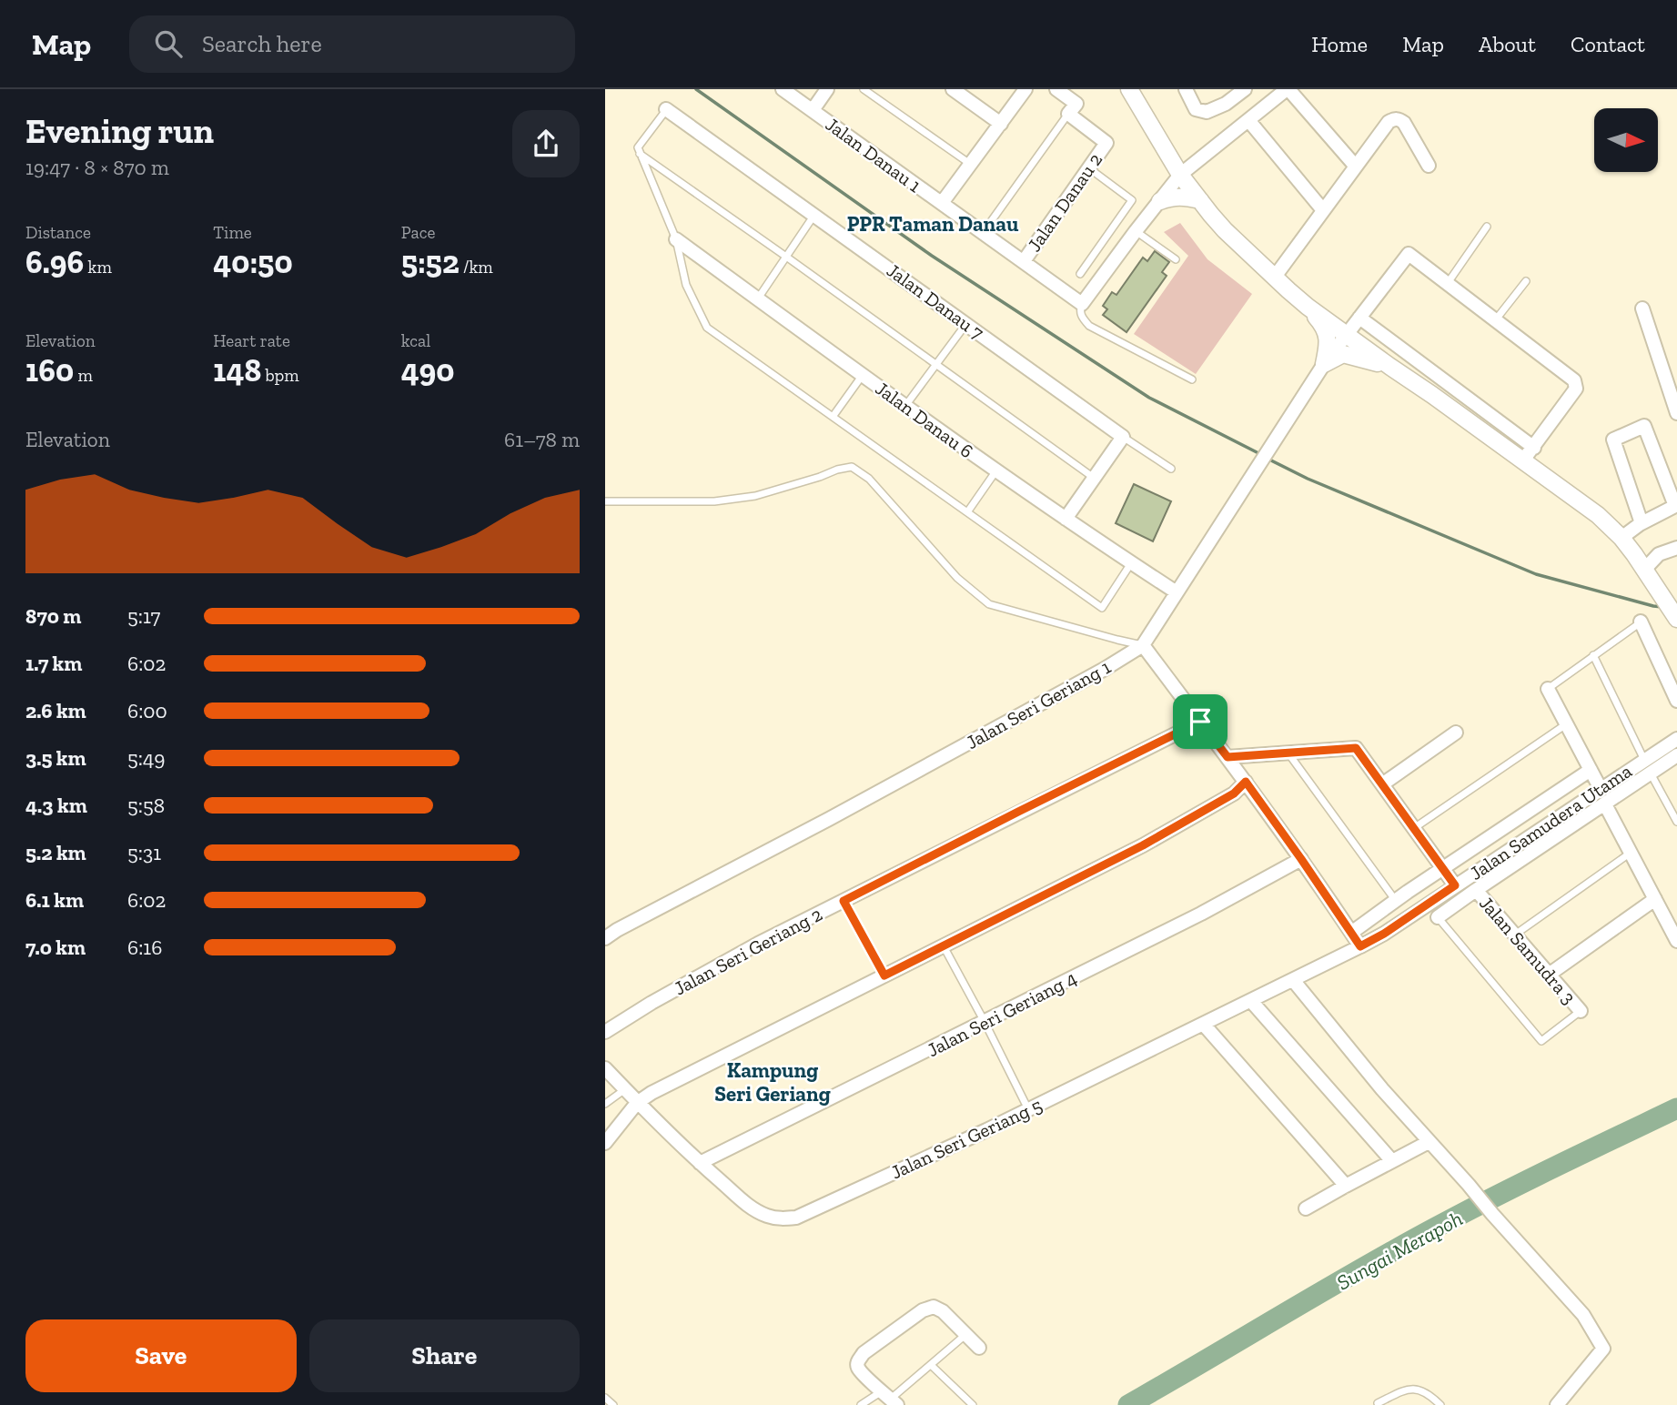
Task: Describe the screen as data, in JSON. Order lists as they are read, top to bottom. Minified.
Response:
{"streets":{"street":["Jalan Danau 1","Jalan Danau 2","Jalan Danau 7","Jalan Danau 6","Jalan Seri Geriang 1","Jalan Samudera Utama","Jalan Samudra 3","Jalan Seri Geriang 2","Jalan Seri Geriang 4","Jalan Seri Geriang 5"]},"crossings":[["Jalan Danau 1","Jalan Danau 2"],["Jalan Danau 6","Jalan Seri Geriang 1"],["Jalan Samudera Utama","Jalan Samudra 3"],["Jalan Samudera Utama","Jalan Seri Geriang 5"],["Jalan Seri Geriang 4","Jalan Seri Geriang 5"]],"districts":["PPR Taman Danau","Kampung Seri Geriang"],"water":["Sungai Merapoh"],"north":"right","page":{"header":"Map","search":"Search here","nav":["Home","Map","About","Contact"],"heading":["Evening run","19:47 · 8 × 870 m"],"stats":[["Distance","6.96 km"],["Time","40:50"],["Pace","5:52 /km"],["Elevation","160 m"],["Heart rate","148 bpm"],["kcal","490"]],"chart":["Elevation","61–78 m"],"list":[{"name":"870 m","note":"5:17"},{"name":"1.7 km","note":"6:02"},{"name":"2.6 km","note":"6:00"},{"name":"3.5 km","note":"5:49"},{"name":"4.3 km","note":"5:58"},{"name":"5.2 km","note":"5:31"},{"name":"6.1 km","note":"6:02"},{"name":"7.0 km","note":"6:16"}],"buttons":["Save","Share"]}}
